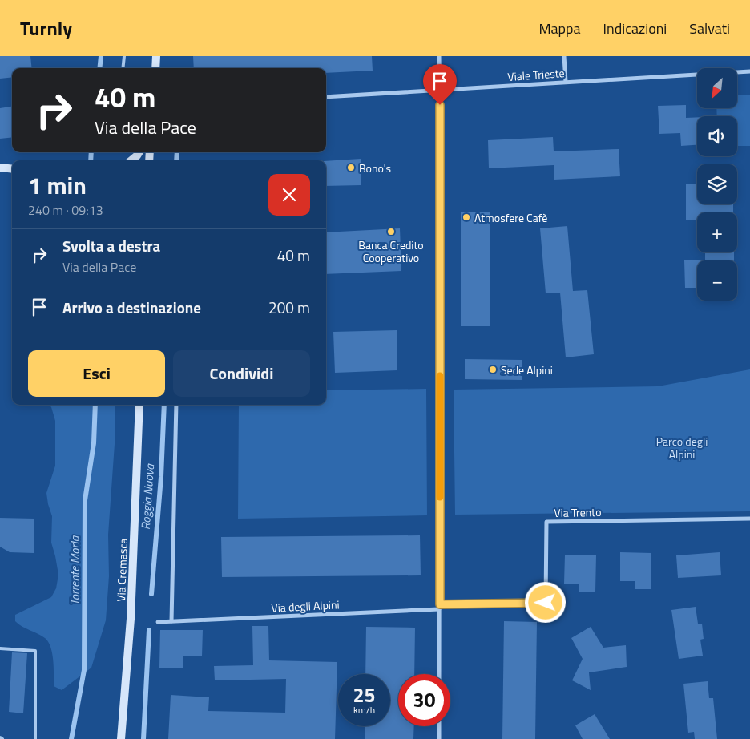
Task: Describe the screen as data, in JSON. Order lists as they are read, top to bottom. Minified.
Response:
{"streets":{"main road":["Via Cremasca"],"street":["Viale Trieste","Via Trento","Via degli Alpini"]},"crossings":[["Via Trento","Via degli Alpini"]],"water":["Roggia Nuova","Torrente Morla"],"parks":["Parco degli Alpini"],"places":["Bono's","Atmosfere Cafè","Banca Credito Cooperativo","Sede Alpini"],"north":"bottom left","page":{"header":"Turnly","nav":["Mappa","Indicazioni","Salvati"],"map_buttons":["+","−"],"turn":["40 m","Via della Pace"],"heading":["1 min","240 m · 09:13"],"list":[{"name":"Svolta a destra","note":"Via della Pace","value":"40 m"},{"name":"Arrivo a destinazione","value":"200 m"}],"buttons":["Esci","Condividi"],"speed":"25 km/h","limit":"30"}}
